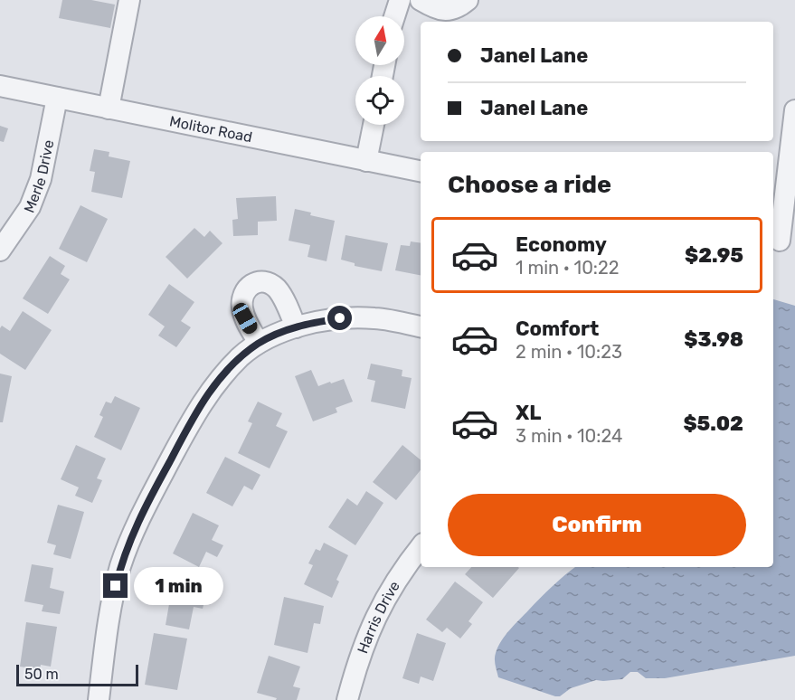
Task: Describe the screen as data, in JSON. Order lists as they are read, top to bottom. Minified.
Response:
{"streets":{"street":["Molitor Road","Merle Drive","Harris Drive"]},"crossings":[["Molitor Road","Merle Drive"]],"scale_bar":"50 m","north":"top","page":{"banner":["Janel Lane","Janel Lane"],"heading":"Choose a ride","list":[{"name":"Economy","note":"1 min · 10:22","value":"$2.95"},{"name":"Comfort","note":"2 min · 10:23","value":"$3.98"},{"name":"XL","note":"3 min · 10:24","value":"$5.02"}],"buttons":"Confirm","bubble":"1 min","scale":"50 m"}}
